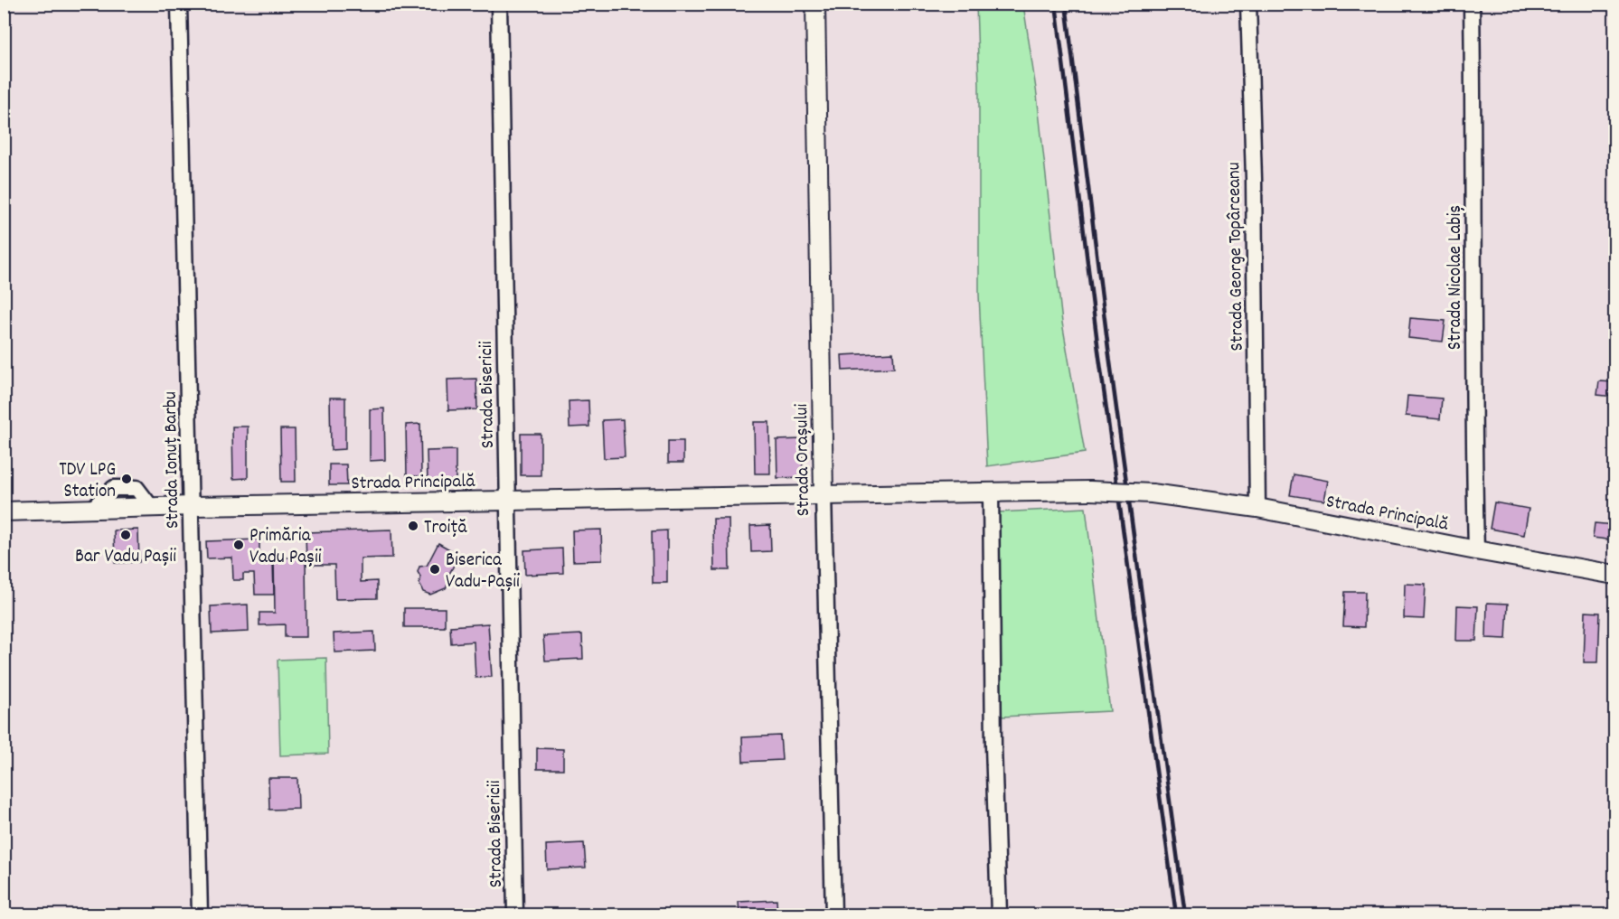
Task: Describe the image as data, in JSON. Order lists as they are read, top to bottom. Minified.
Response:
{"streets":{"main road":["Strada Orașului","Strada Principală"],"street":["Strada George Topârceanu","Strada Nicolae Labiș","Strada Bisericii","Strada Ionuț Barbu"]},"crossings":[["Strada George Topârceanu","Strada Principală"],["Strada Nicolae Labiș","Strada Principală"],["Strada Bisericii","Strada Principală"],["Strada Ionuț Barbu","Strada Principală"],["Strada Orașului","Strada Principală"]],"places":["TDV LPG Station","Troiță","Bar Vadu Pașii","Primăria Vadu Pașii","Biserica Vadu-Pașii"]}
